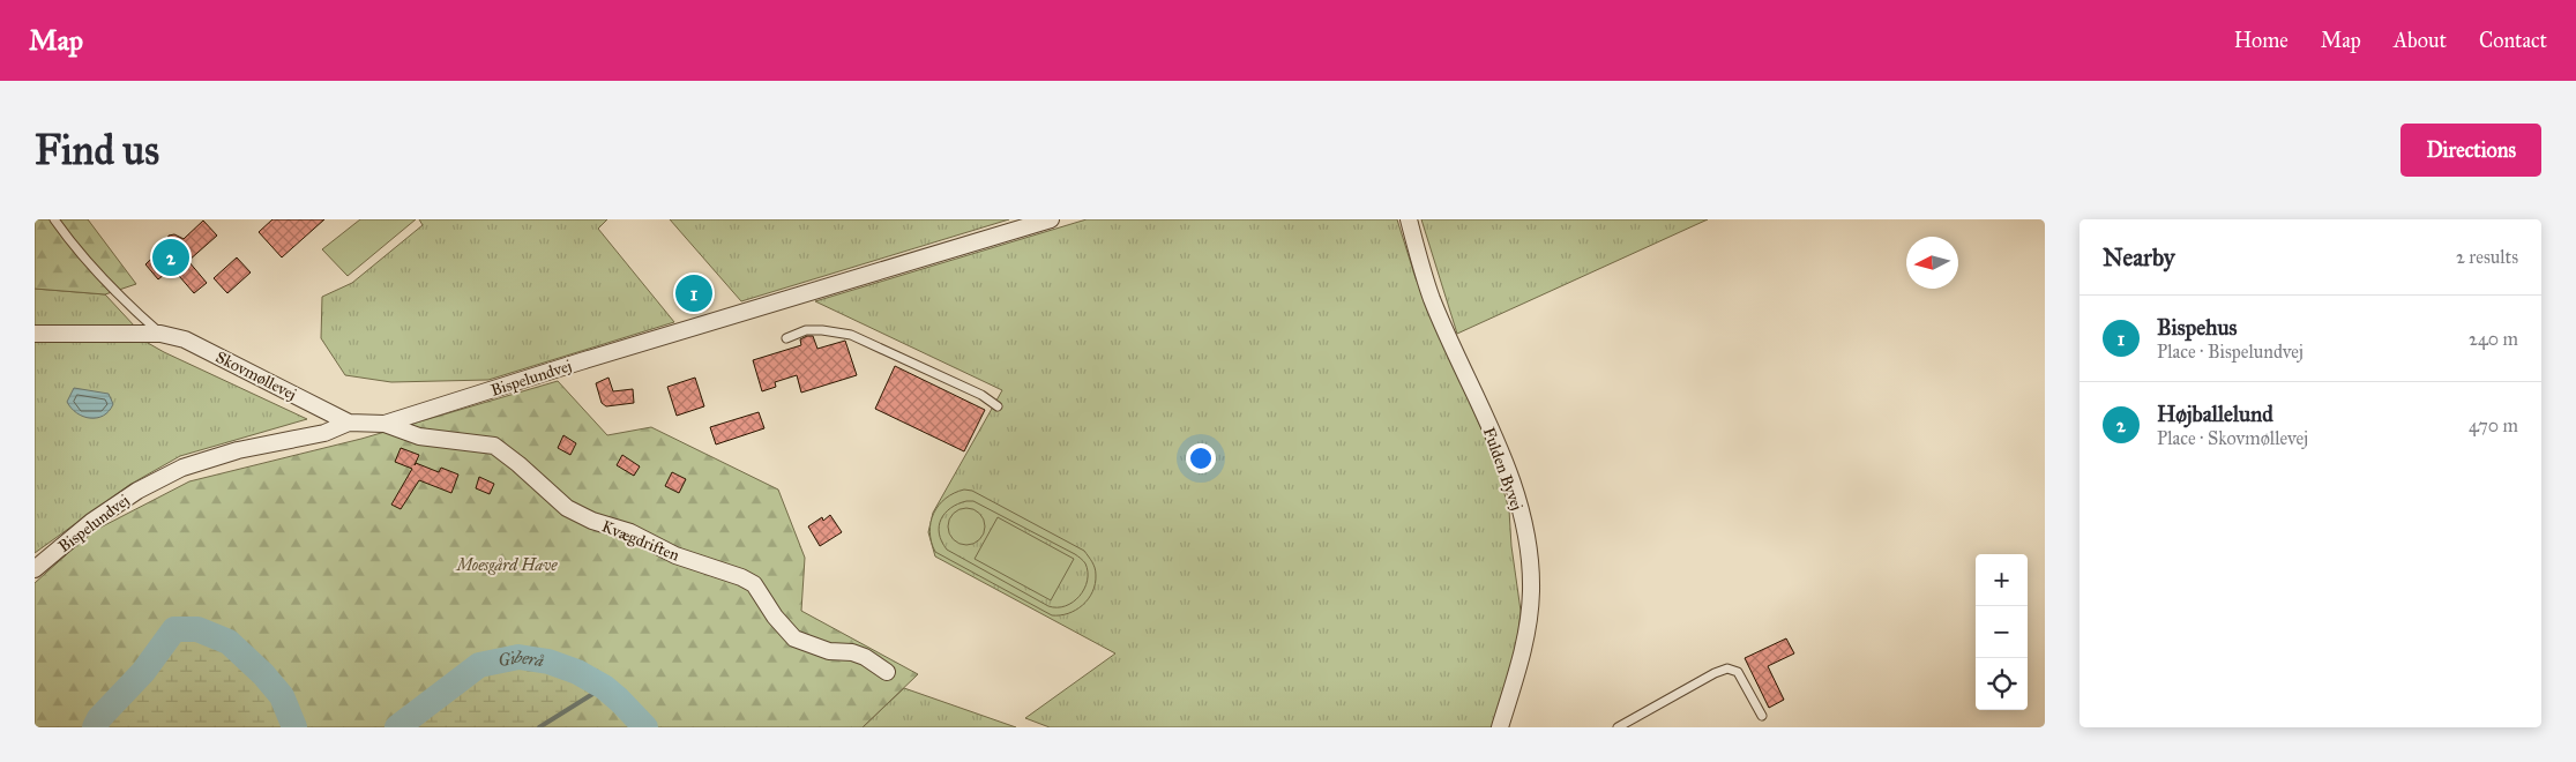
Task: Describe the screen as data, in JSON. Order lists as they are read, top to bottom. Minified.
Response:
{"streets":{"street":["Skovmøllevej","Bispelundvej","Fulden Byvej","Kvægdriften"]},"crossings":[["Skovmøllevej","Bispelundvej"],["Bispelundvej","Kvægdriften"]],"water":["Giberå"],"parks":["Moesgård Have"],"north":"left","page":{"header":"Map","nav":["Home","Map","About","Contact"],"buttons":"Directions","title":"Find us","heading":["Nearby","2 results"],"pins":["2","1"],"list":[{"mark":"1","name":"Bispehus","note":"Place · Bispelundvej","value":"240 m"},{"mark":"2","name":"Højballelund","note":"Place · Skovmøllevej","value":"470 m"}],"map_buttons":["+","−"]}}
